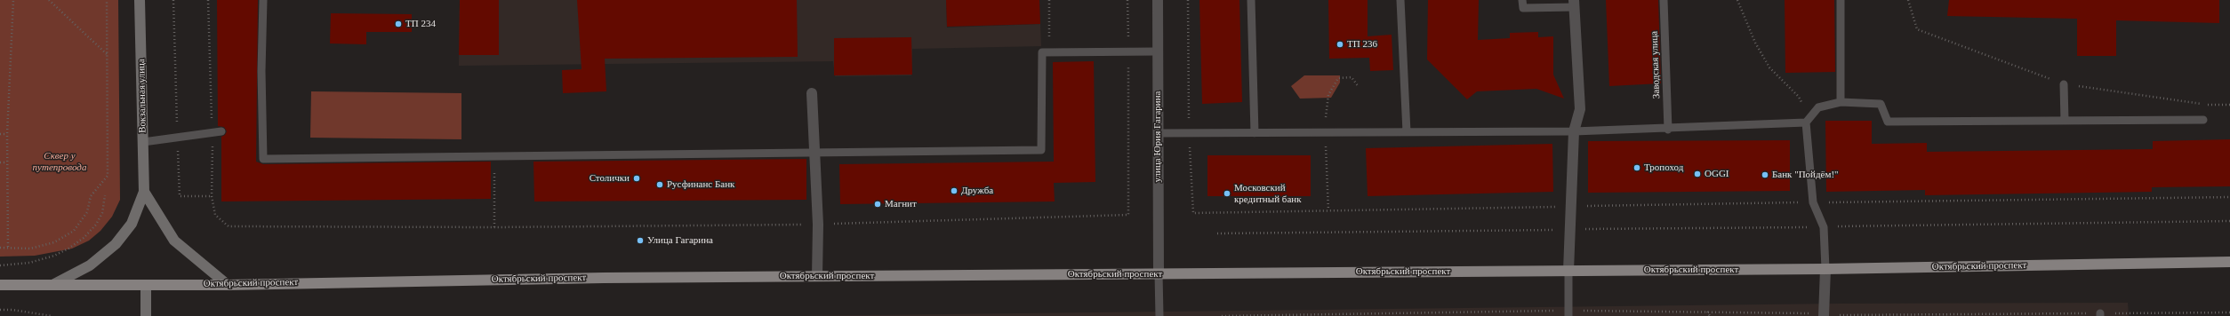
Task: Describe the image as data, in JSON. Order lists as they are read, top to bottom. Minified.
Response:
{"streets":{"main road":["Вокзальная улица","Октябрьский проспект"],"street":["улица Юрия Гагарина"],"lane":["Заводская улица"]},"crossings":[["Вокзальная улица","Октябрьский проспект"],["улица Юрия Гагарина","Октябрьский проспект"]],"parks":["Сквер у путепровода"],"places":["ТП 234","ТП 236","Тропоход","OGGI","Банк \"Пойдём!\"","Столички","Русфинанс Банк","Дружба","Московский кредитный банк","Магнит","Улица Гагарина"]}
